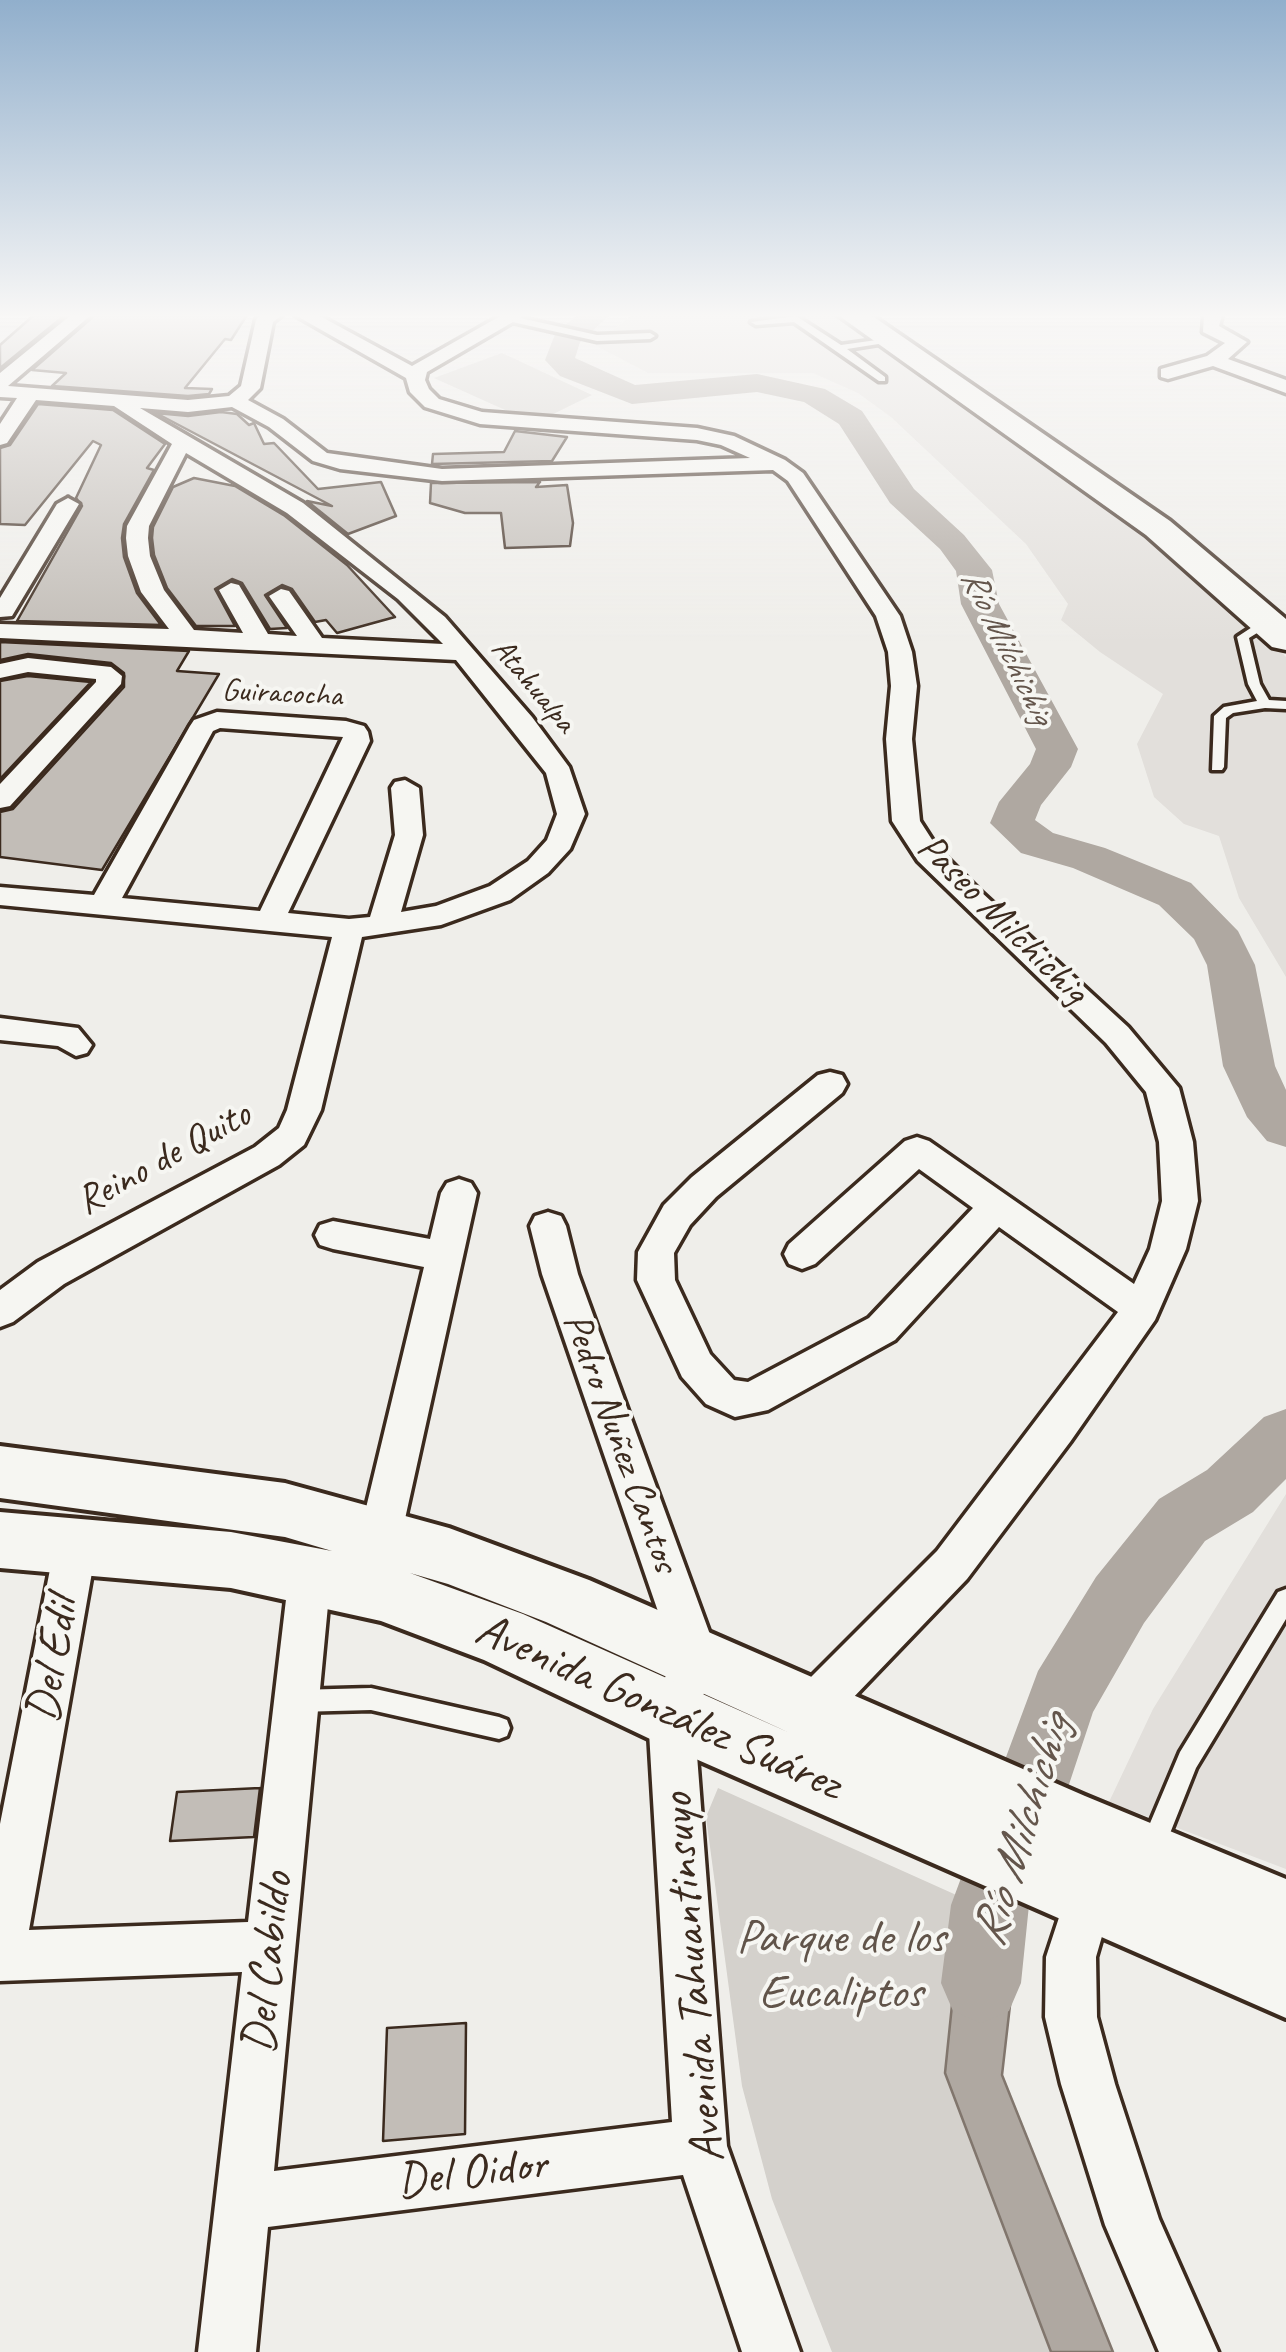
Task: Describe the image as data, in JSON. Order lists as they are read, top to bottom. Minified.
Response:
{"streets":{"main road":["Avenida González Suárez"],"street":["Atahualpa","Guiracocha","Paseo Milchichig","Reino de Quito","Pedro Nuñez Cantos","Del Edil","Del Cabildo","Avenida Tahuantinsuyo","Del Oidor"]},"crossings":[["Atahualpa","Guiracocha"],["Atahualpa","Reino de Quito"],["Paseo Milchichig","Avenida González Suárez"],["Pedro Nuñez Cantos","Avenida González Suárez"],["Pedro Nuñez Cantos","Avenida Tahuantinsuyo"],["Del Edil","Avenida González Suárez"],["Avenida González Suárez","Del Cabildo"],["Avenida González Suárez","Avenida Tahuantinsuyo"],["Del Cabildo","Del Oidor"],["Avenida Tahuantinsuyo","Del Oidor"]],"water":["Río Milchichig"],"parks":["Parque de los Eucaliptos"]}
